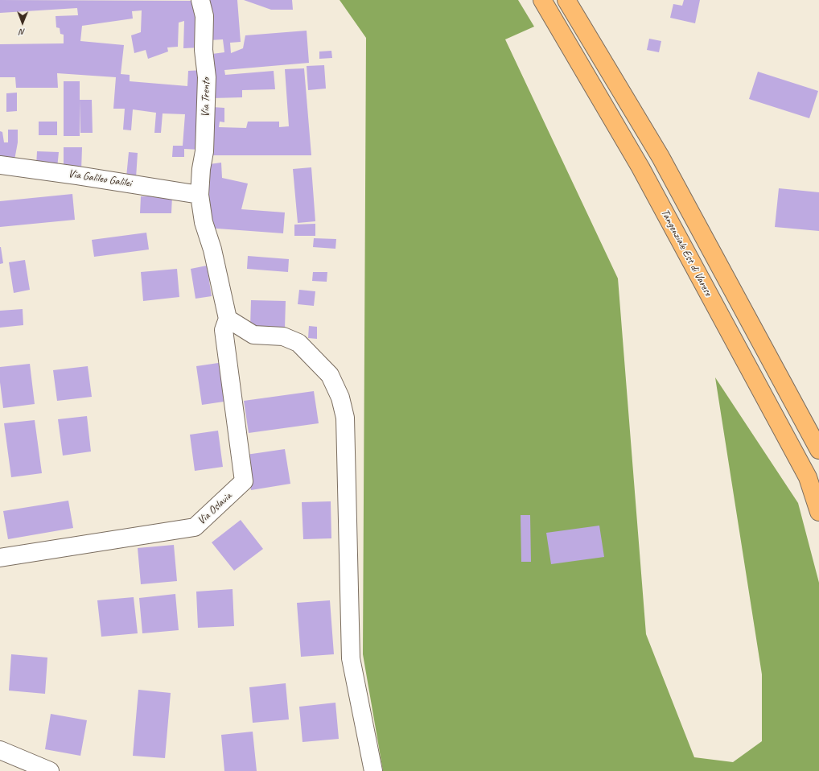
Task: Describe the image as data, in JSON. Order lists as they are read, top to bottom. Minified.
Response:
{"streets":{"highway":["Tangenziale Est di Varese"],"street":["Via Trento","Via Galileo Galilei","Via Oslavia"]},"crossings":[["Via Trento","Via Galileo Galilei"],["Via Trento","Via Oslavia"]],"north":"bottom"}
